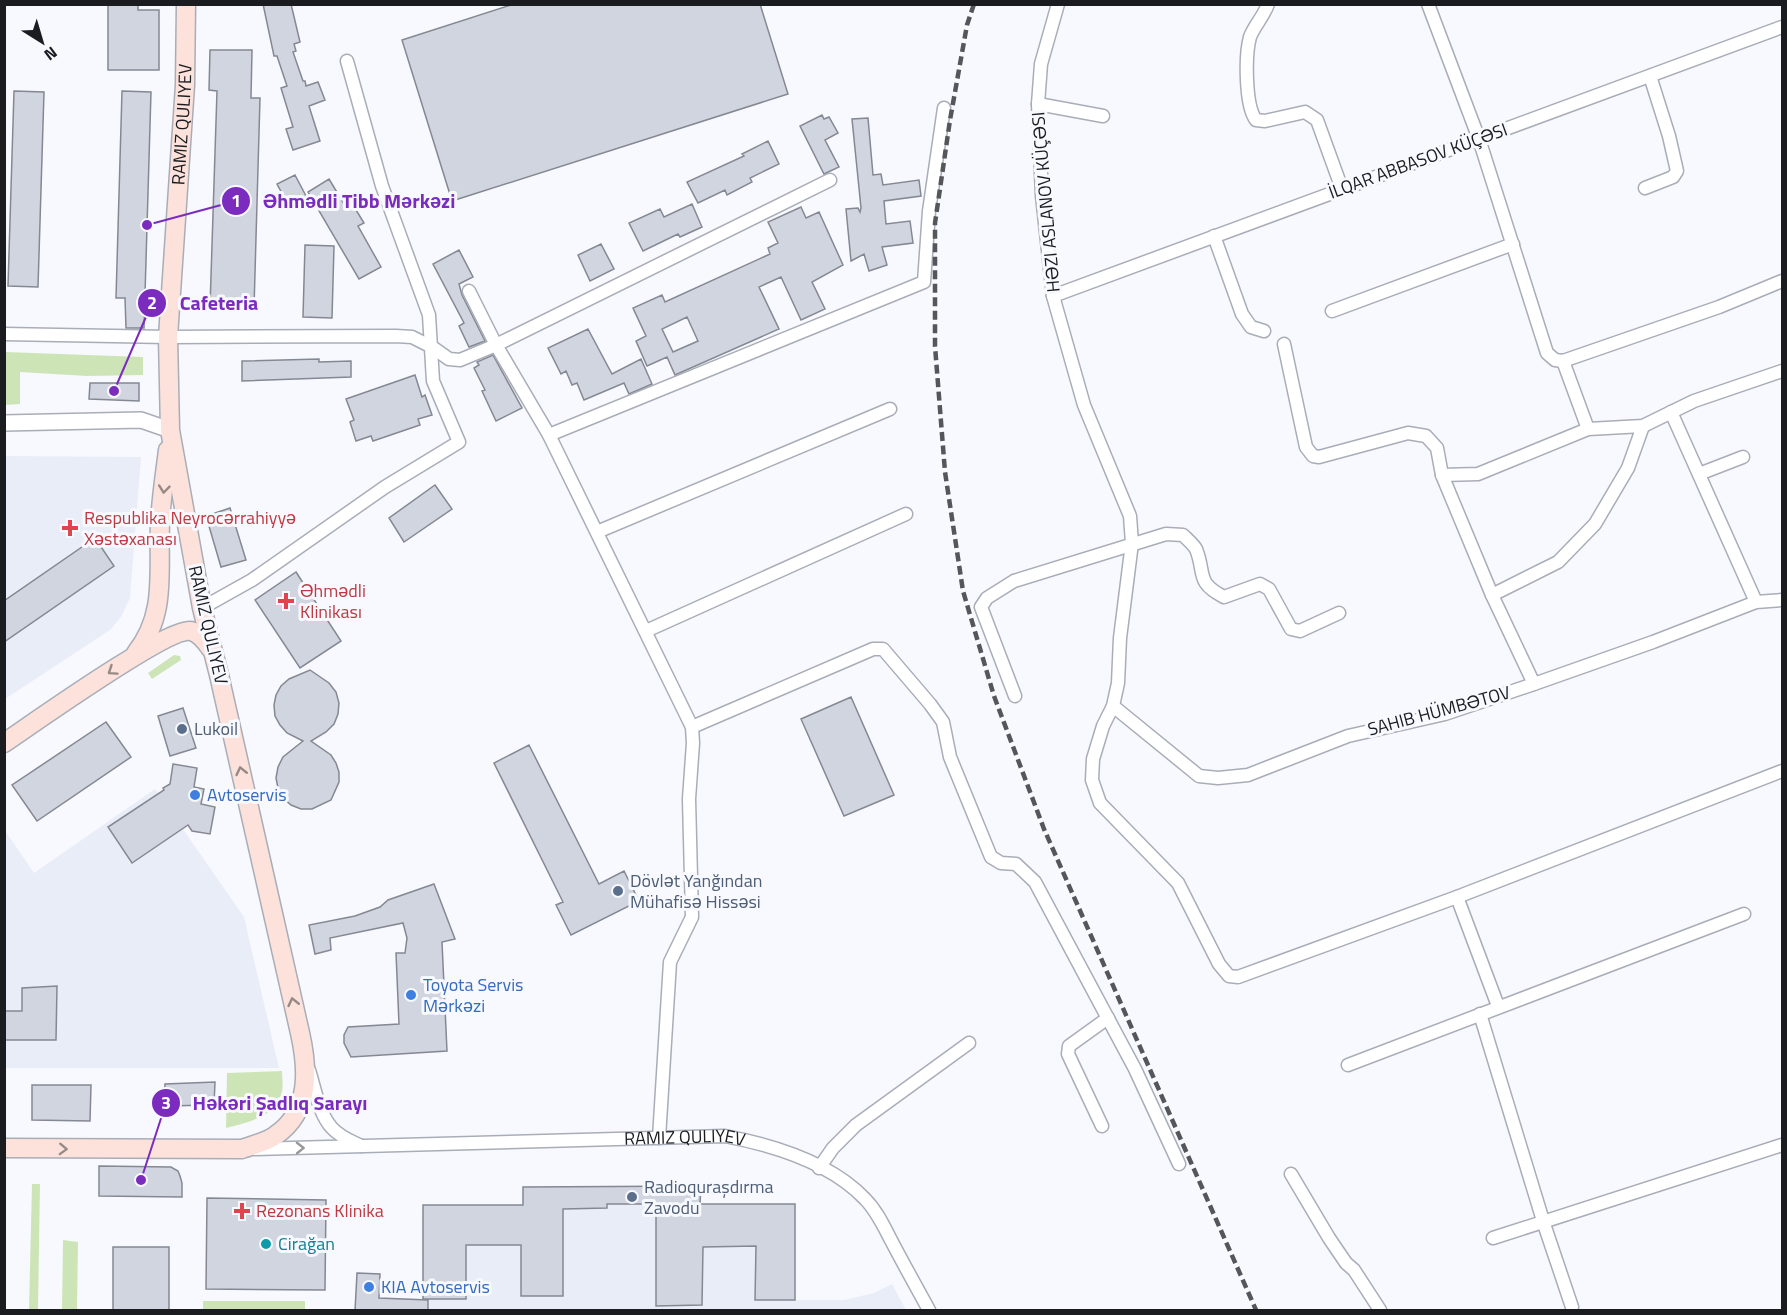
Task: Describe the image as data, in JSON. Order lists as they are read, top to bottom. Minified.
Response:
{"streets":{"main road":["RAMIZ QULIYEV"],"street":["İLQAR ABBASOV KÜÇƏSI","HƏZI ASLANOV KÜÇƏSI","SAHIB HÜMBƏTOV"]},"crossings":[["İLQAR ABBASOV KÜÇƏSI","HƏZI ASLANOV KÜÇƏSI"],["HƏZI ASLANOV KÜÇƏSI","SAHIB HÜMBƏTOV"]],"places":{"other":["Əhmədli Tibb Mərkəzi","Cafeteria","Lukoil","Avtoservis","Dövlət Yanğından Mühafisə Hissəsi","Toyota Servis Mərkəzi","Həkəri Şadlıq Sarayı","Radioquraşdırma Zavodu","Cirağan","KIA Avtoservis"],"health":["Respublika Neyrocərrahiyyə Xəstəxanası","Əhmədli Klinikası","Rezonans Klinika"]},"north":"bottom right"}
